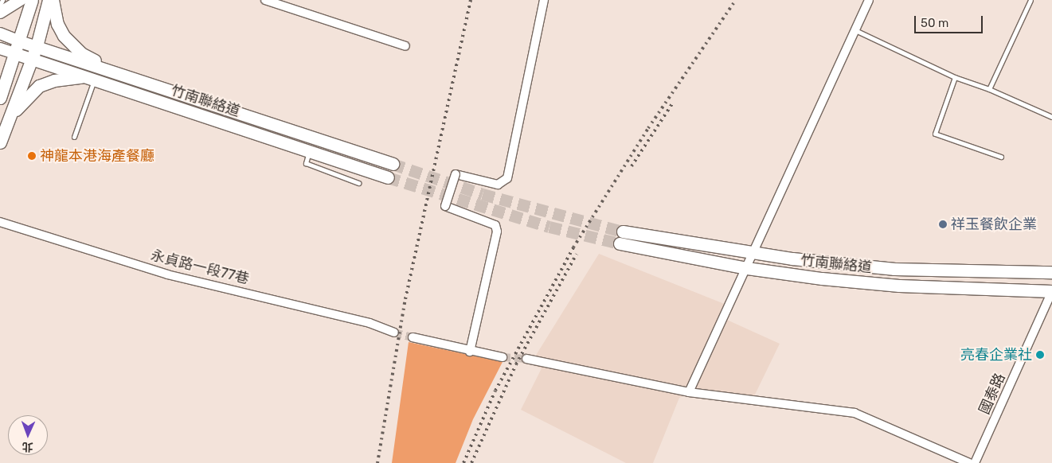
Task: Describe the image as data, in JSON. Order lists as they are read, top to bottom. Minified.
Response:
{"streets":{"main road":["竹南聯絡道"],"street":["永貞路一段77巷","國泰路"]},"crossings":[["竹南聯絡道","國泰路"]],"places":["神龍本港海產餐廳","祥玉餐飲企業","亮春企業社"],"scale_bar":"50 m","north":"bottom"}
